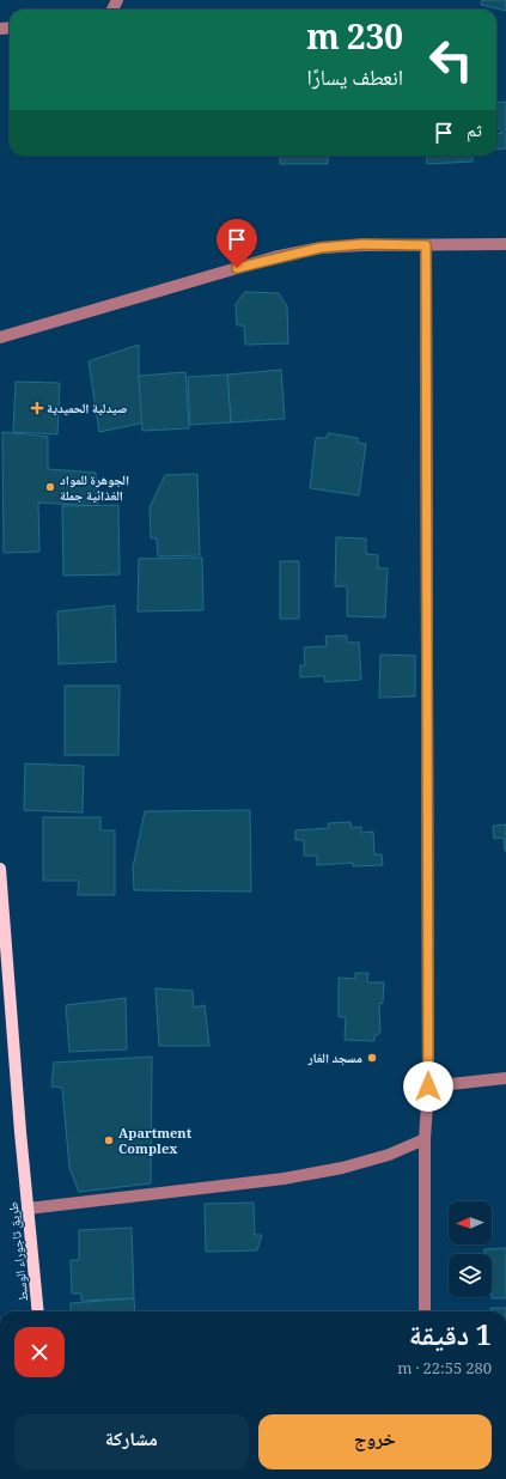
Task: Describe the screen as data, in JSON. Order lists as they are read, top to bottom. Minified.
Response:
{"streets":{"main road":["طريق تاجوراء الوسط"]},"places":{"health":["صيدلية الحميدية"],"other":["الجوهرة للمواد الغذائية جملة","مسجد الغار","Apartment Complex"]},"north":"left","page":{"turn":["230 m","انعطف يسارًا"],"then":"ثم","heading":["1 دقيقة","280 m · 22:55"],"buttons":["خروج","مشاركة"]}}
